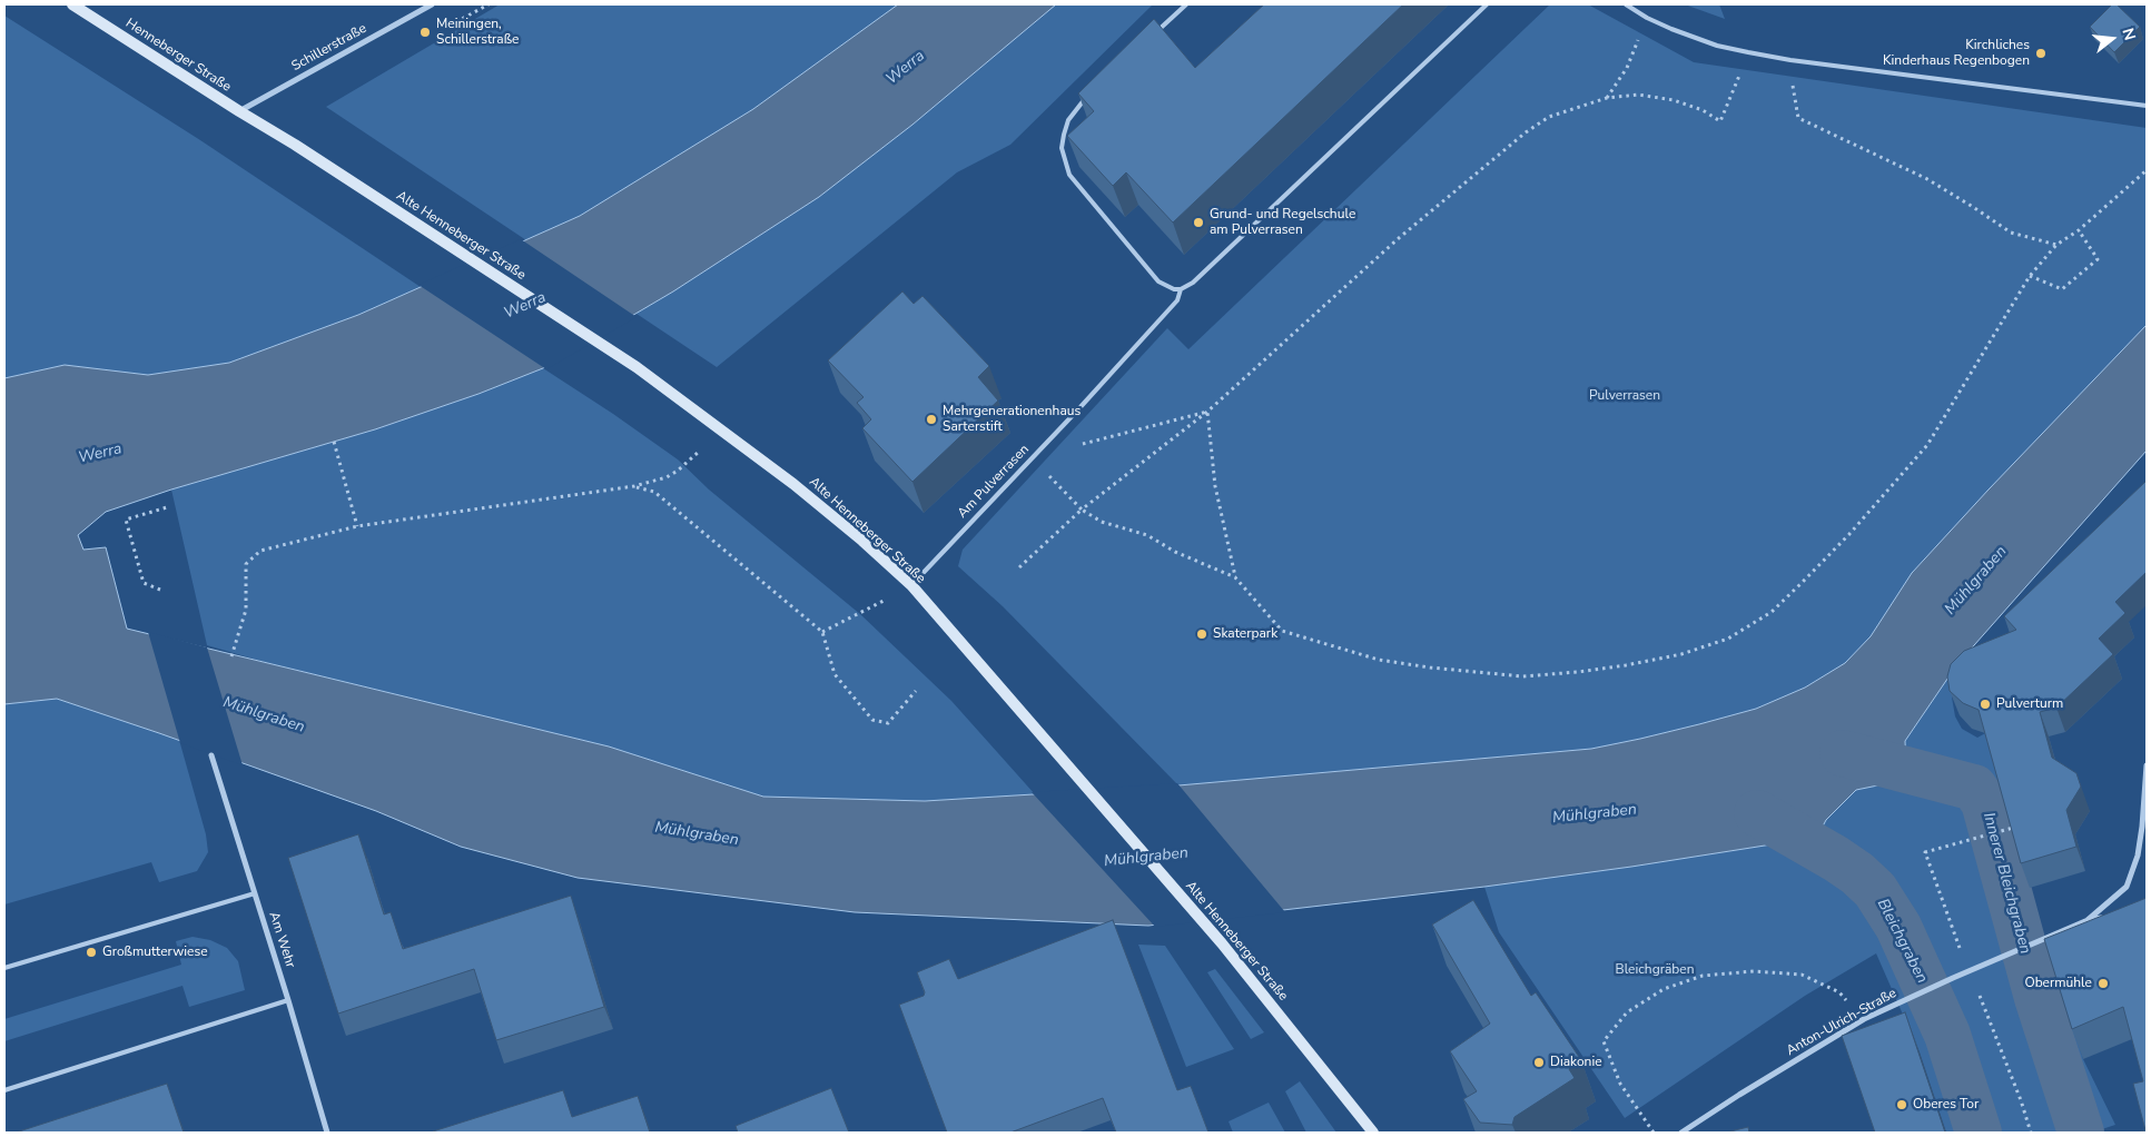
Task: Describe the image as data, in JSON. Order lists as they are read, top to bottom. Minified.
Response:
{"streets":{"main road":["Henneberger Straße","Alte Henneberger Straße"],"street":["Schillerstraße","Am Wehr","Anton-Ulrich-Straße"],"lane":["Am Pulverrasen"]},"crossings":[["Schillerstraße","Henneberger Straße"],["Henneberger Straße","Alte Henneberger Straße"],["Alte Henneberger Straße","Am Pulverrasen"]],"water":["Werra","Mühlgraben","Innerer Bleichgraben","Bleichgraben"],"parks":["Pulverrasen","Bleichgräben"],"places":["Meiningen, Schillerstraße","Kirchliches Kinderhaus Regenbogen","Grund- und Regelschule am Pulverrasen","Mehrgenerationenhaus Sarterstift","Skaterpark","Pulverturm","Großmutterwiese","Obermühle","Diakonie","Oberes Tor"],"north":"right"}
